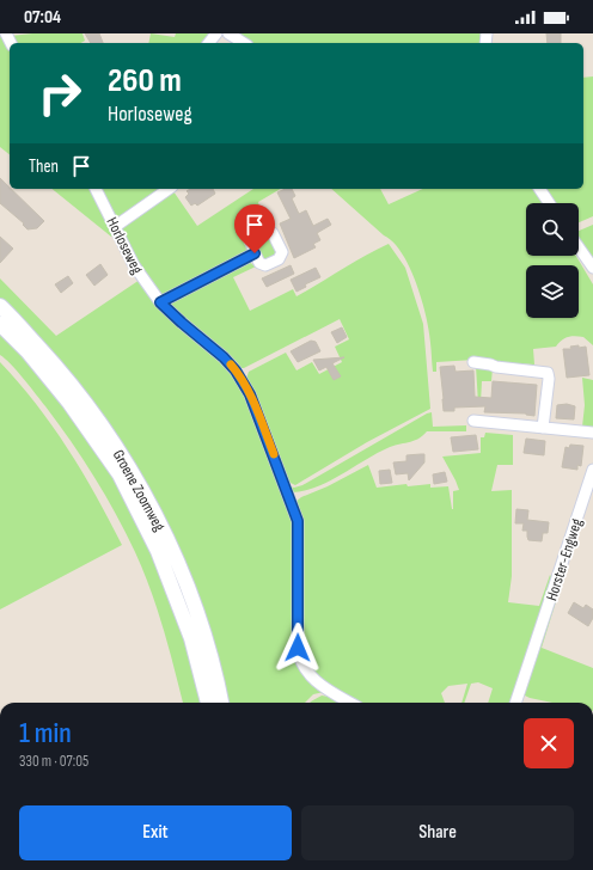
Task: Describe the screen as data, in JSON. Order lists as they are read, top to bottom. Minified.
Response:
{"streets":{"main road":["Groene Zoomweg"],"street":["Horloseweg","Horster-Engweg"]},"page":{"status":"07:04","turn":["260 m","Horloseweg"],"then":"Then","heading":["1 min","330 m · 07:05"],"buttons":["Exit","Share"]}}
